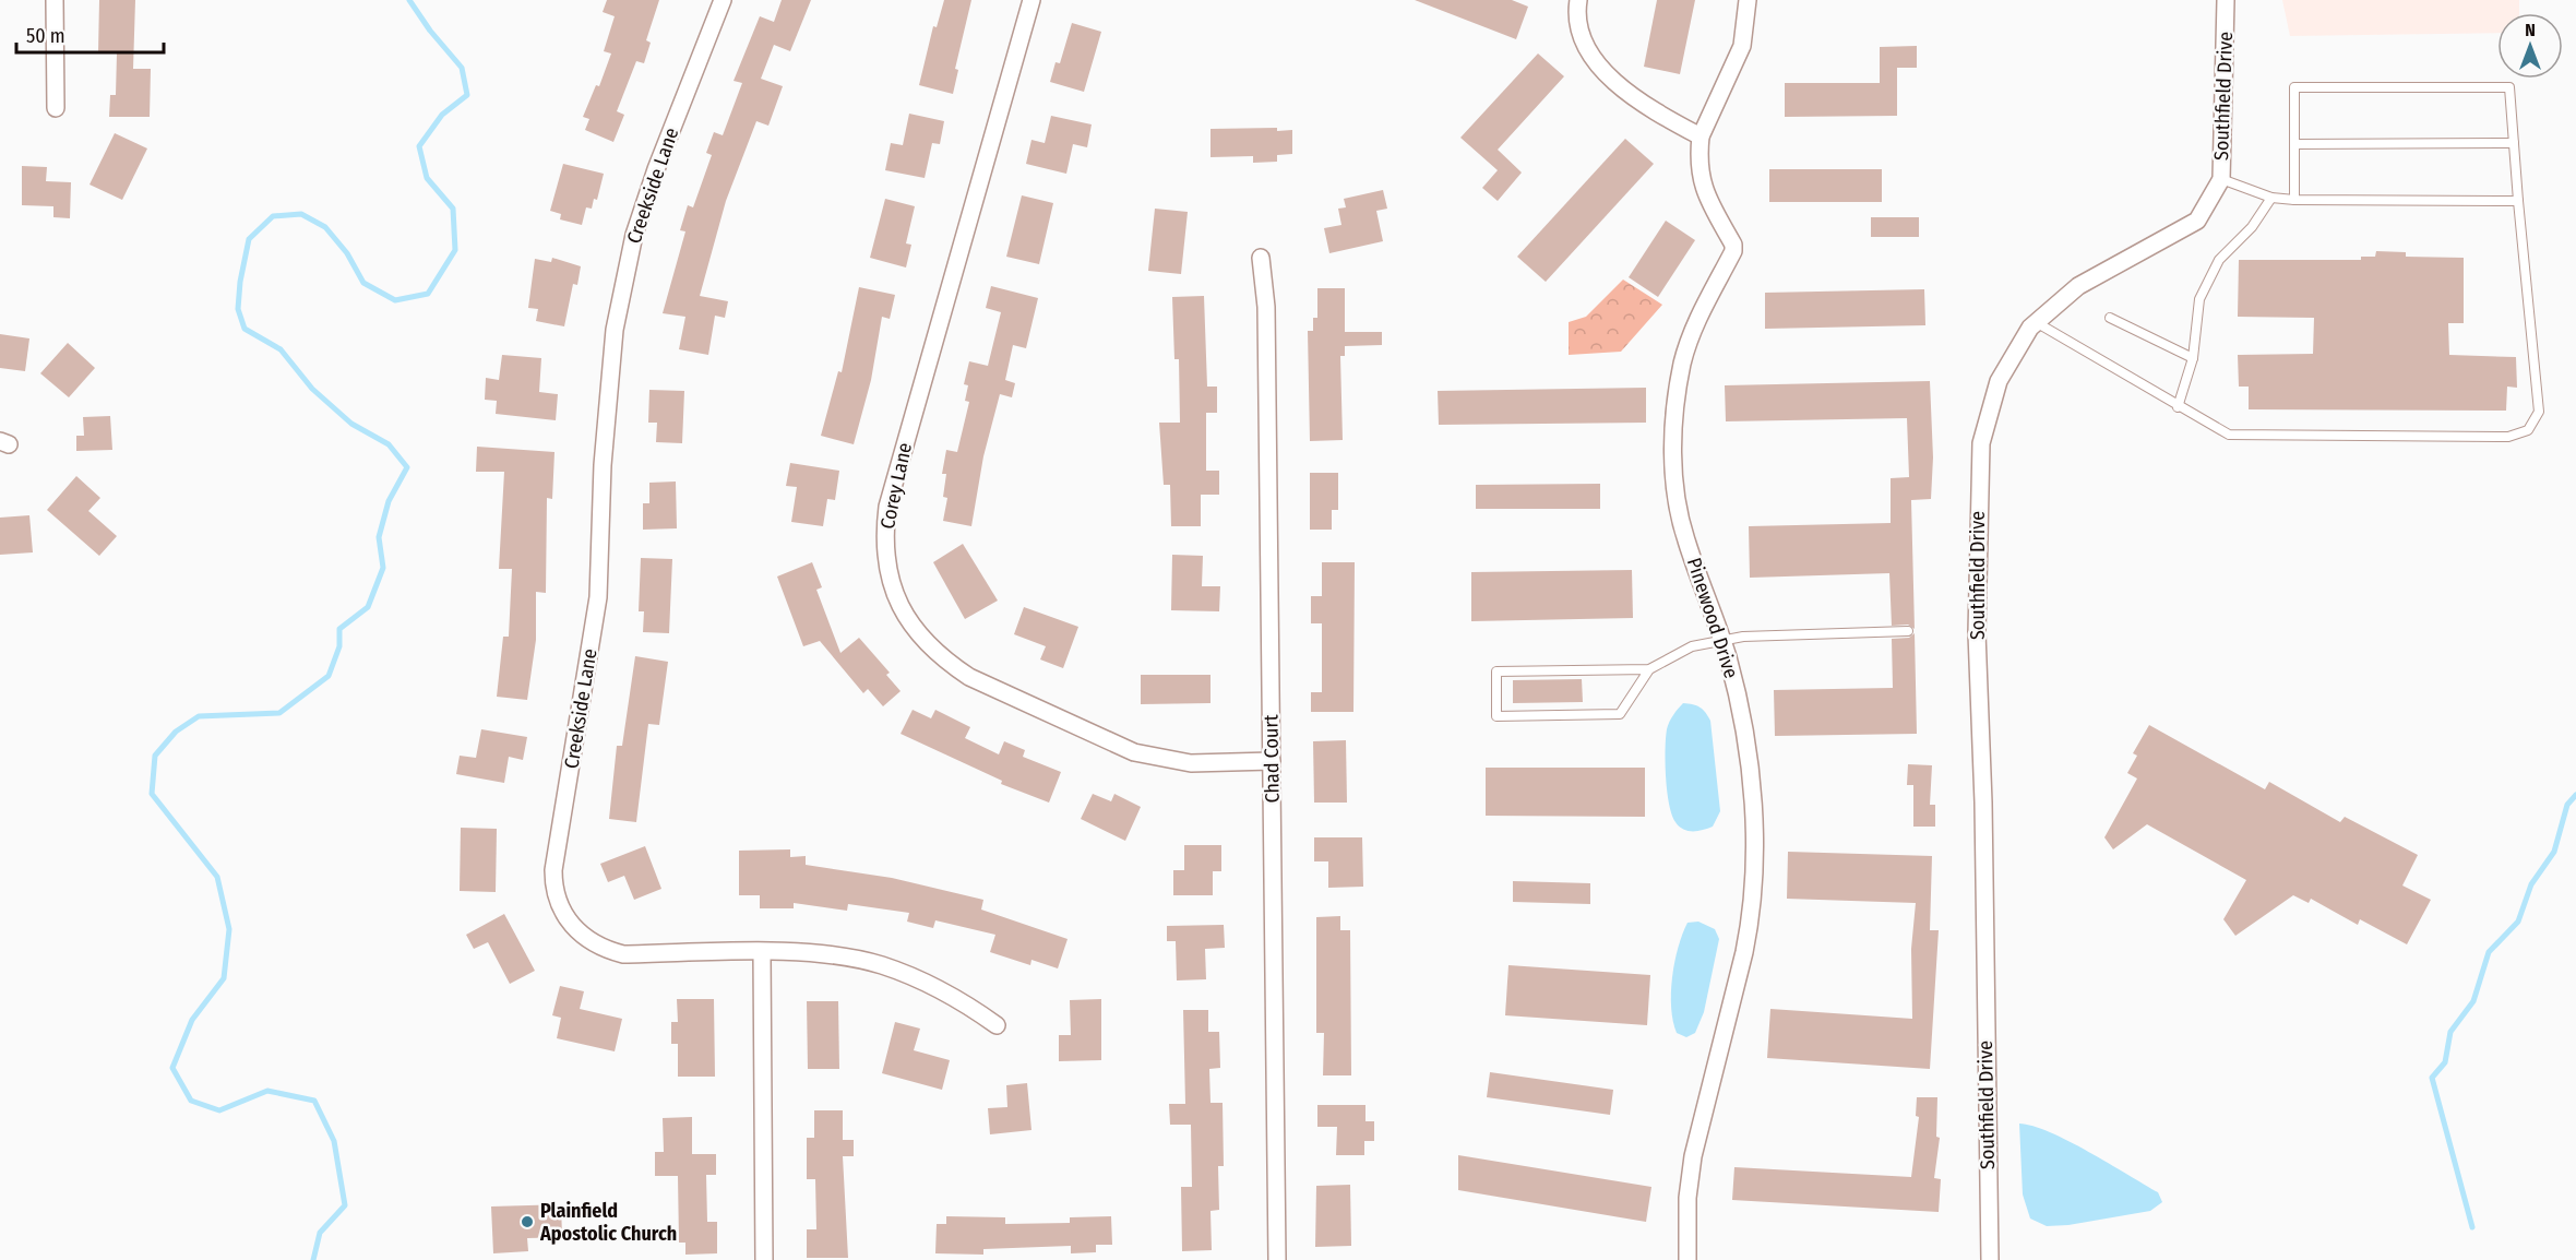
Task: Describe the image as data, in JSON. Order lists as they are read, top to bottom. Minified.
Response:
{"streets":{"street":["Southfield Drive","Creekside Lane","Corey Lane","Pinewood Drive","Chad Court"]},"crossings":[["Corey Lane","Chad Court"]],"places":["Plainfield Apostolic Church"],"scale_bar":"50 m","north":"top"}
